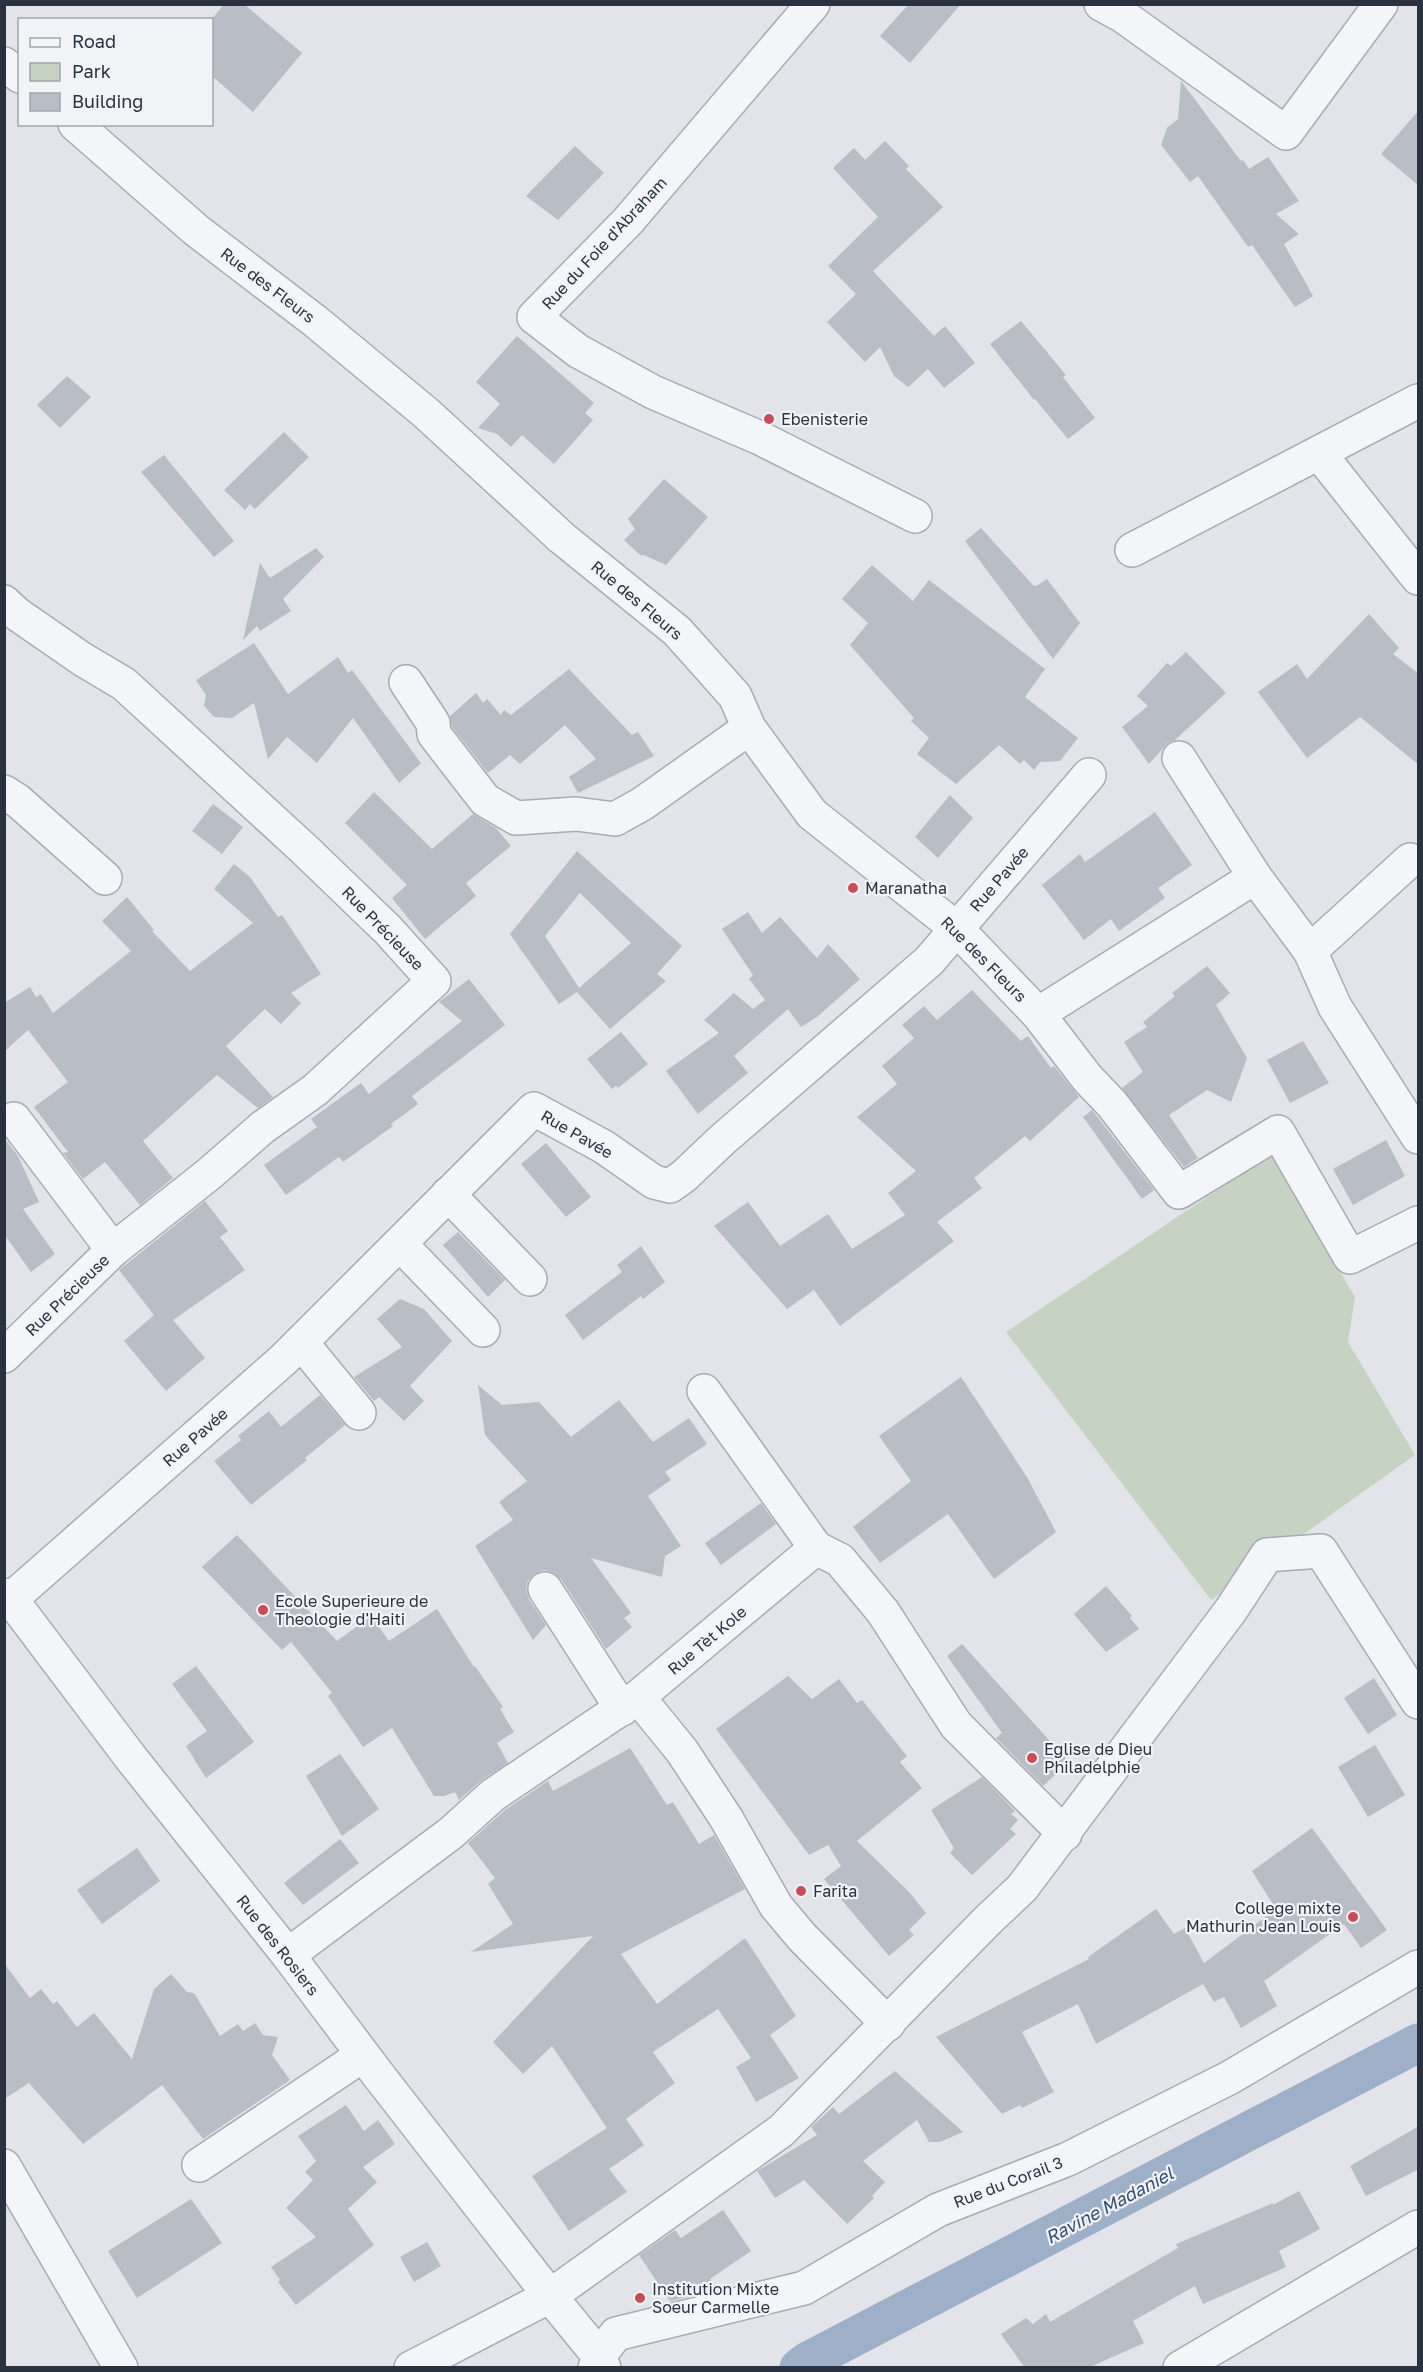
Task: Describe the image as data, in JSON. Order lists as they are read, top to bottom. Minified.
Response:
{"streets":{"street":["Rue du Foie d'Abraham","Rue des Fleurs","Rue Pavée","Rue Précieuse","Rue Tèt Kole","Rue des Rosiers","Rue du Corail 3"]},"crossings":[["Rue des Fleurs","Rue Pavée"],["Rue Pavée","Rue des Rosiers"],["Rue Tèt Kole","Rue des Rosiers"],["Rue des Rosiers","Rue du Corail 3"]],"water":["Ravine Madaniel"],"places":["Ebenisterie","Maranatha","Ecole Superieure de Theologie d'Haiti","Eglise de Dieu Philadelphie","Farita","College mixte Mathurin Jean Louis","Institution Mixte Soeur Carmelle"],"legend":["Road","Park","Building"]}
